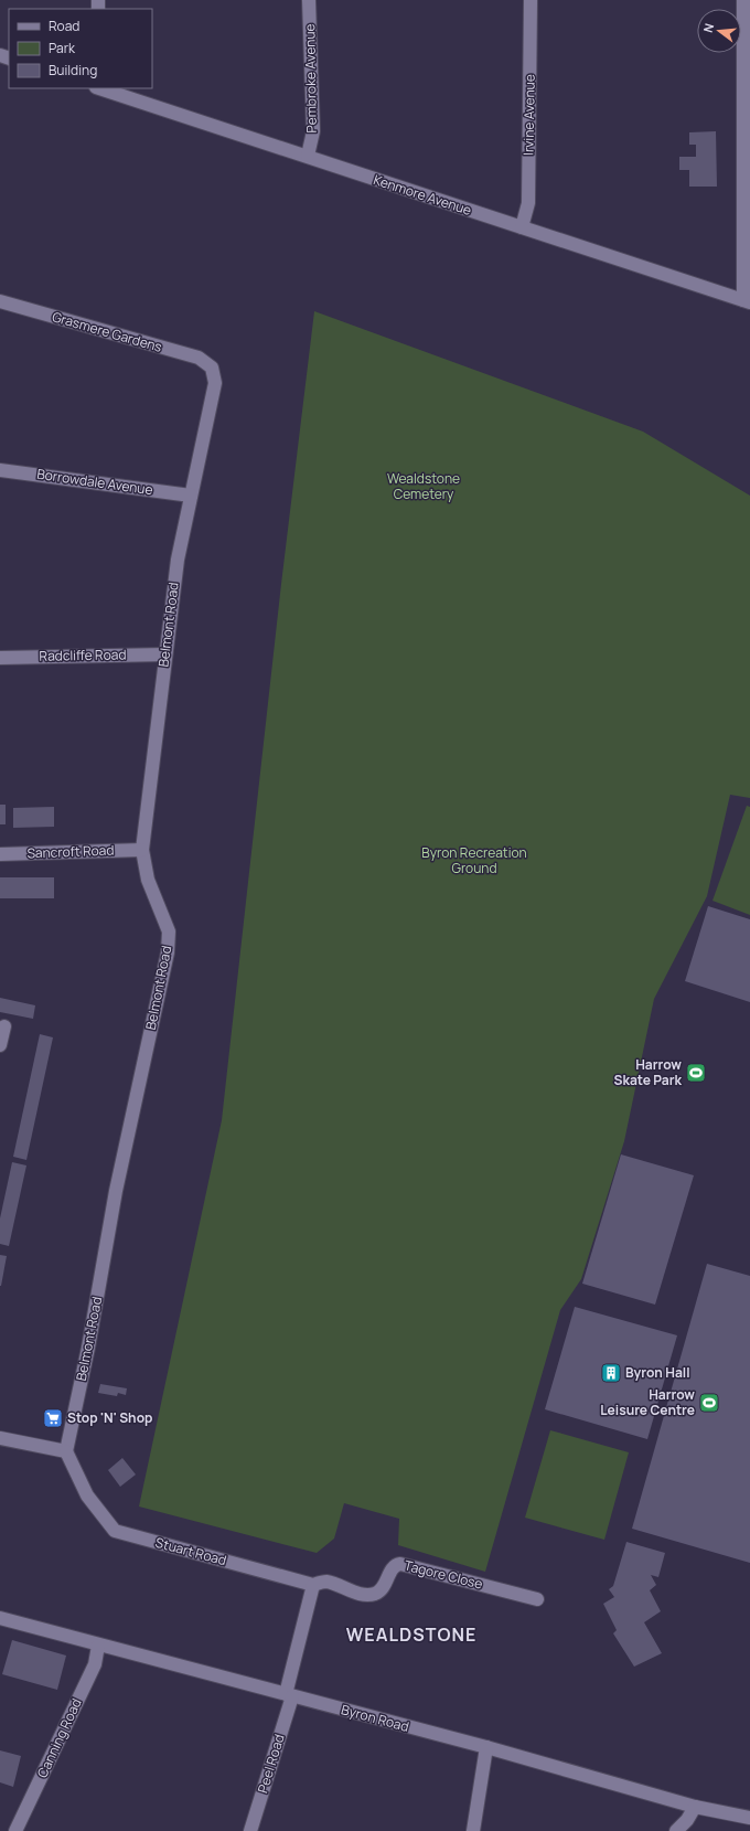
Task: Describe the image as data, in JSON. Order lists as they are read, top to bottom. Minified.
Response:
{"streets":{"street":["Pembroke Avenue","Irvine Avenue","Kenmore Avenue","Grasmere Gardens","Borrowdale Avenue","Belmont Road","Radcliffe Road","Sancroft Road","Stuart Road","Tagore Close","Byron Road","Canning Road","Peel Road"]},"crossings":[["Pembroke Avenue","Kenmore Avenue"],["Irvine Avenue","Kenmore Avenue"],["Grasmere Gardens","Belmont Road"],["Borrowdale Avenue","Belmont Road"],["Belmont Road","Radcliffe Road"],["Belmont Road","Sancroft Road"],["Belmont Road","Stuart Road"],["Stuart Road","Tagore Close"],["Byron Road","Canning Road"],["Byron Road","Peel Road"]],"districts":["WEALDSTONE"],"parks":["Wealdstone Cemetery","Byron Recreation Ground"],"places":{"sports":["Harrow Skate Park","Harrow Leisure Centre"],"building":["Byron Hall"],"supermarket":["Stop 'N' Shop"]},"legend":["Road","Park","Building"],"north":"left"}
